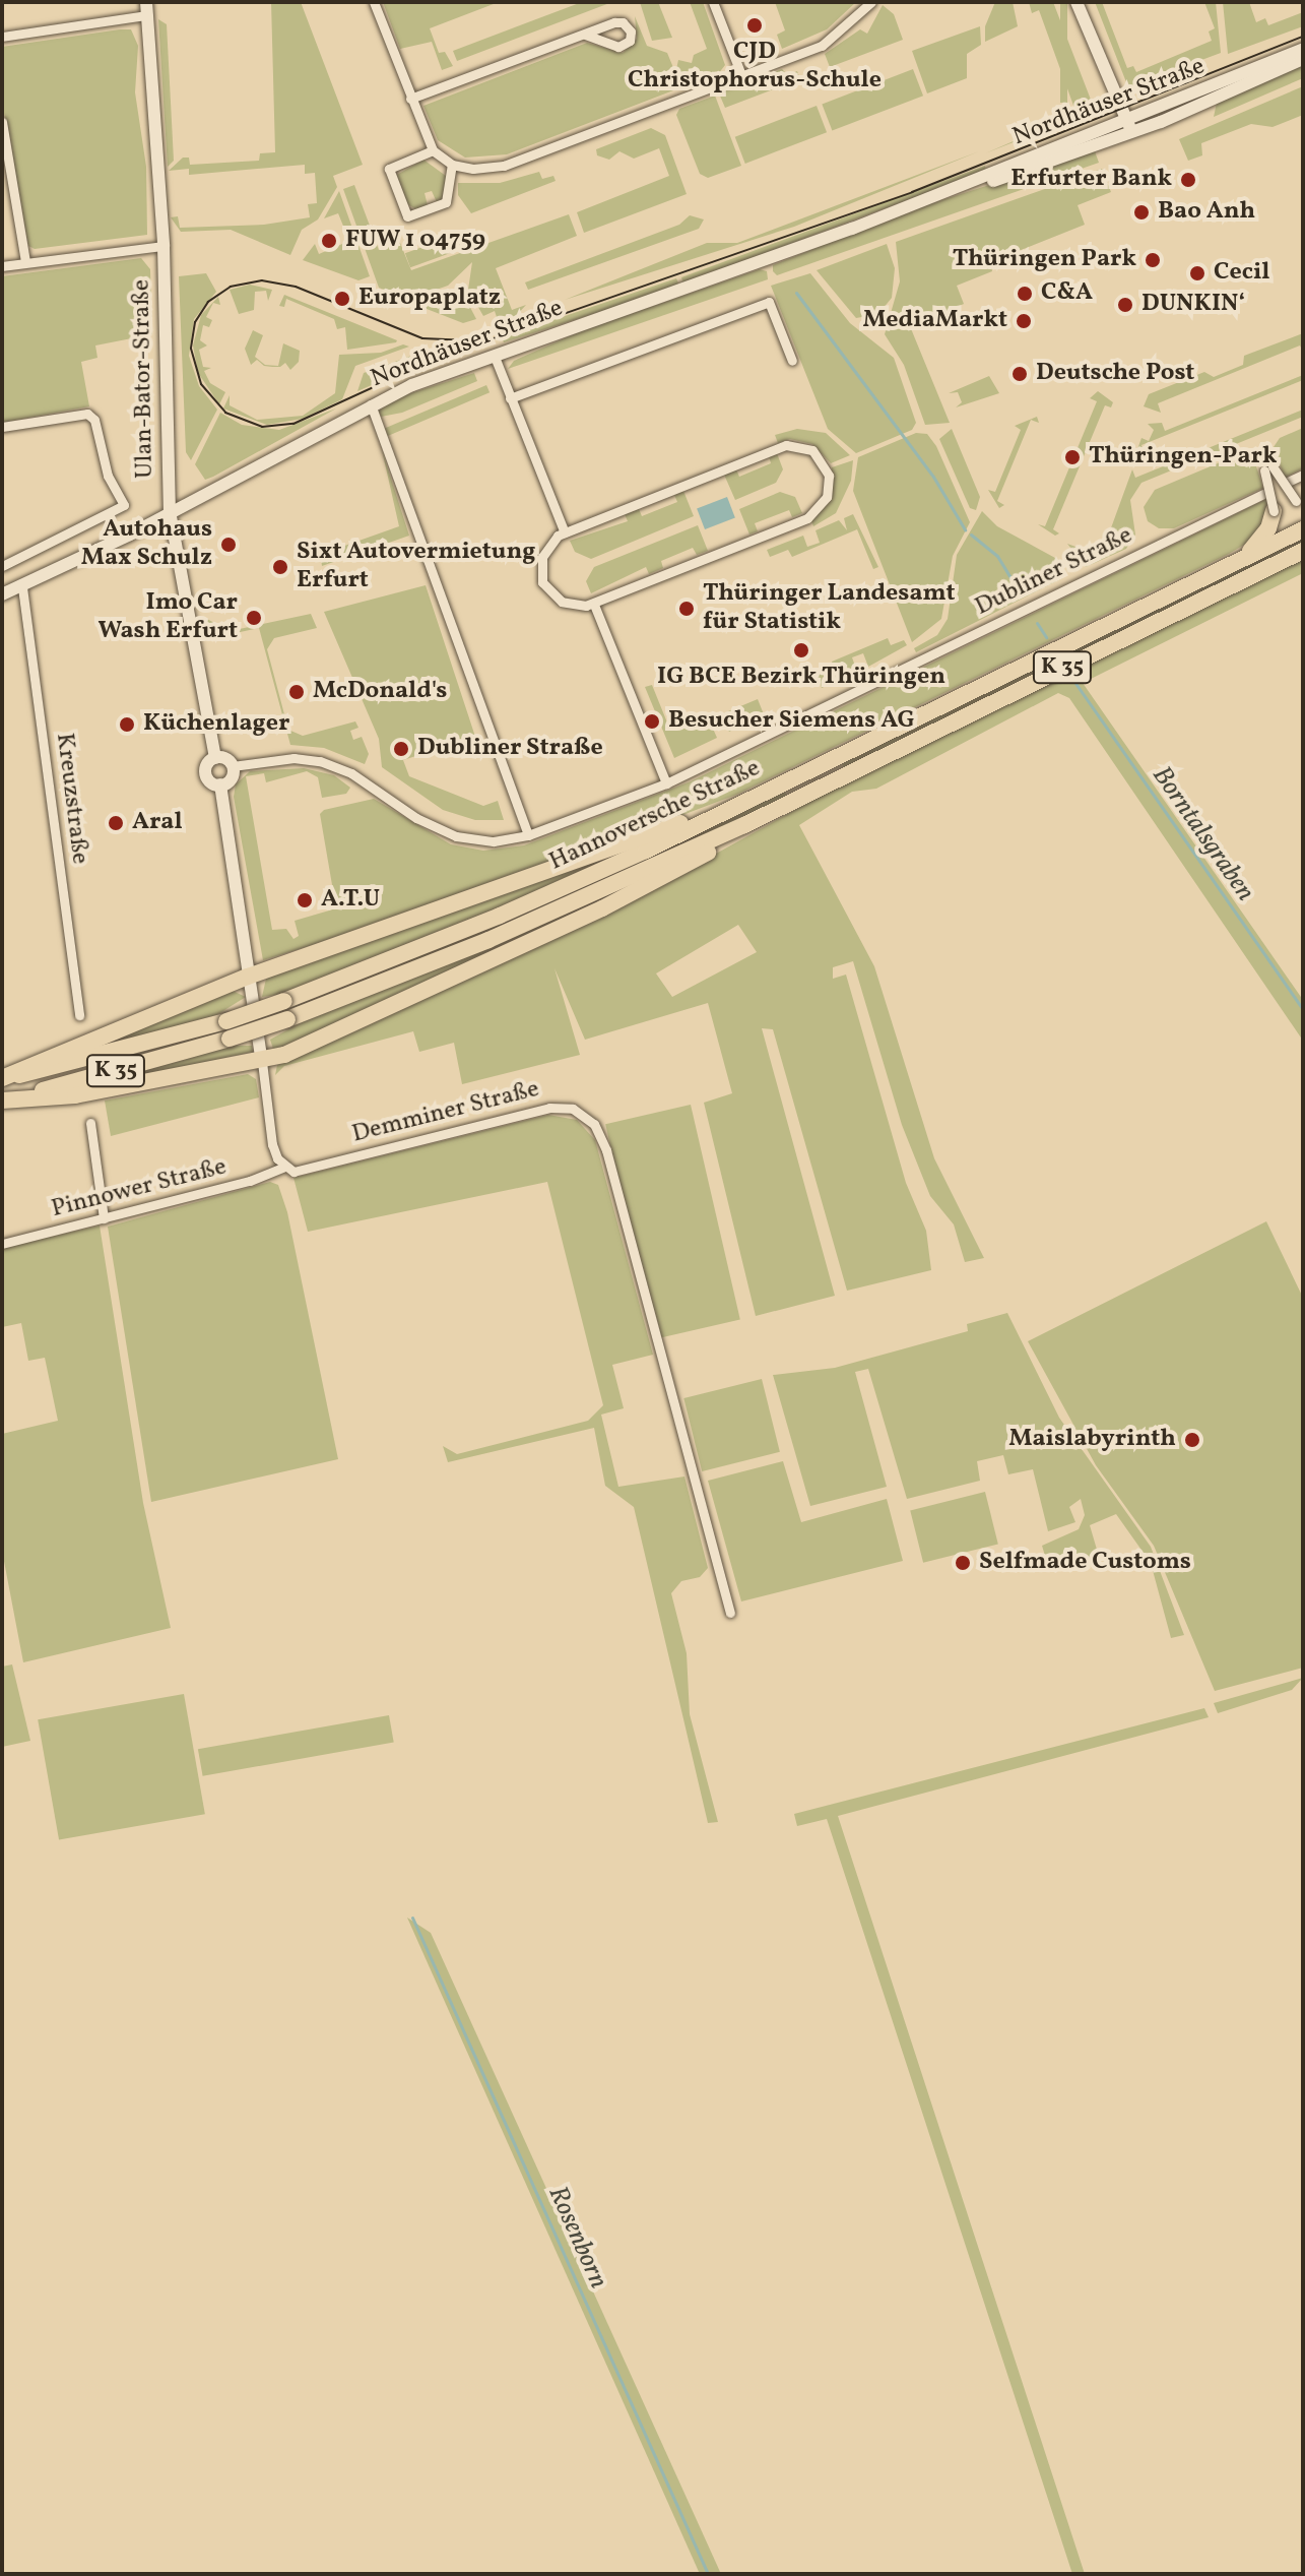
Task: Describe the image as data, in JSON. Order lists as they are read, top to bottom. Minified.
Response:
{"streets":{"highway":["K 35","Hannoversche Straße"],"main road":["Nordhäuser Straße","Ulan-Bator-Straße"],"street":["Dubliner Straße","Kreuzstraße","Demminer Straße","Pinnower Straße"]},"crossings":[["Nordhäuser Straße","Ulan-Bator-Straße"],["Nordhäuser Straße","Kreuzstraße"],["Demminer Straße","Pinnower Straße"]],"water":["Borntalsgraben","Rosenborn"],"places":["CJD Christophorus-Schule","Erfurter Bank","Bao Anh","FUW 1 04759","Thüringen Park","Cecil","C&A","Europaplatz","DUNKIN‘","MediaMarkt","Deutsche Post","Thüringen-Park","Autohaus Max Schulz","Sixt Autovermietung Erfurt","Thüringer Landesamt für Statistik","Imo Car Wash Erfurt","IG BCE Bezirk Thüringen","McDonald's","Besucher Siemens AG","Küchenlager","Dubliner Straße","Aral","A.T.U","Maislabyrinth","Selfmade Customs"]}
